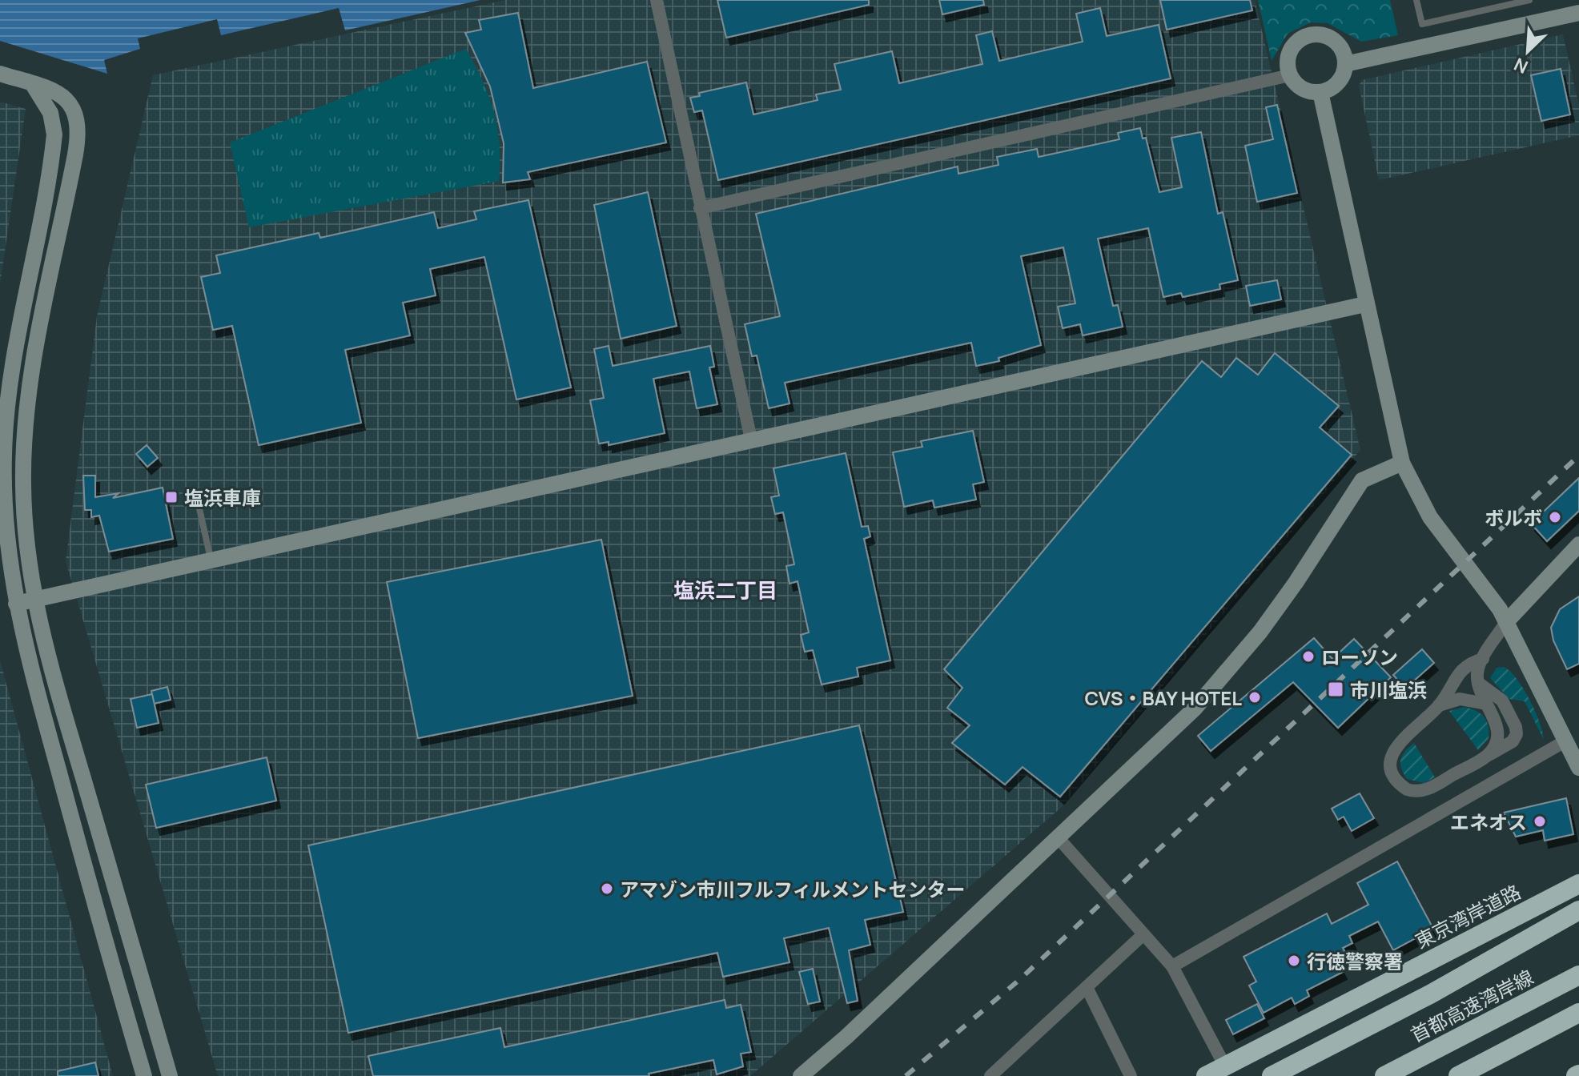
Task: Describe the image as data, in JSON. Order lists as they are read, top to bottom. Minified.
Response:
{"streets":{"highway":["東京湾岸道路","首都高速湾岸線"]},"districts":["塩浜二丁目"],"places":{"transit":["塩浜車庫","市川塩浜"],"other":["ボルボ","ローソン","CVS・BAY HOTEL","エネオス","アマゾン市川フルフィルメントセンター","行徳警察署"]},"north":"bottom left"}
